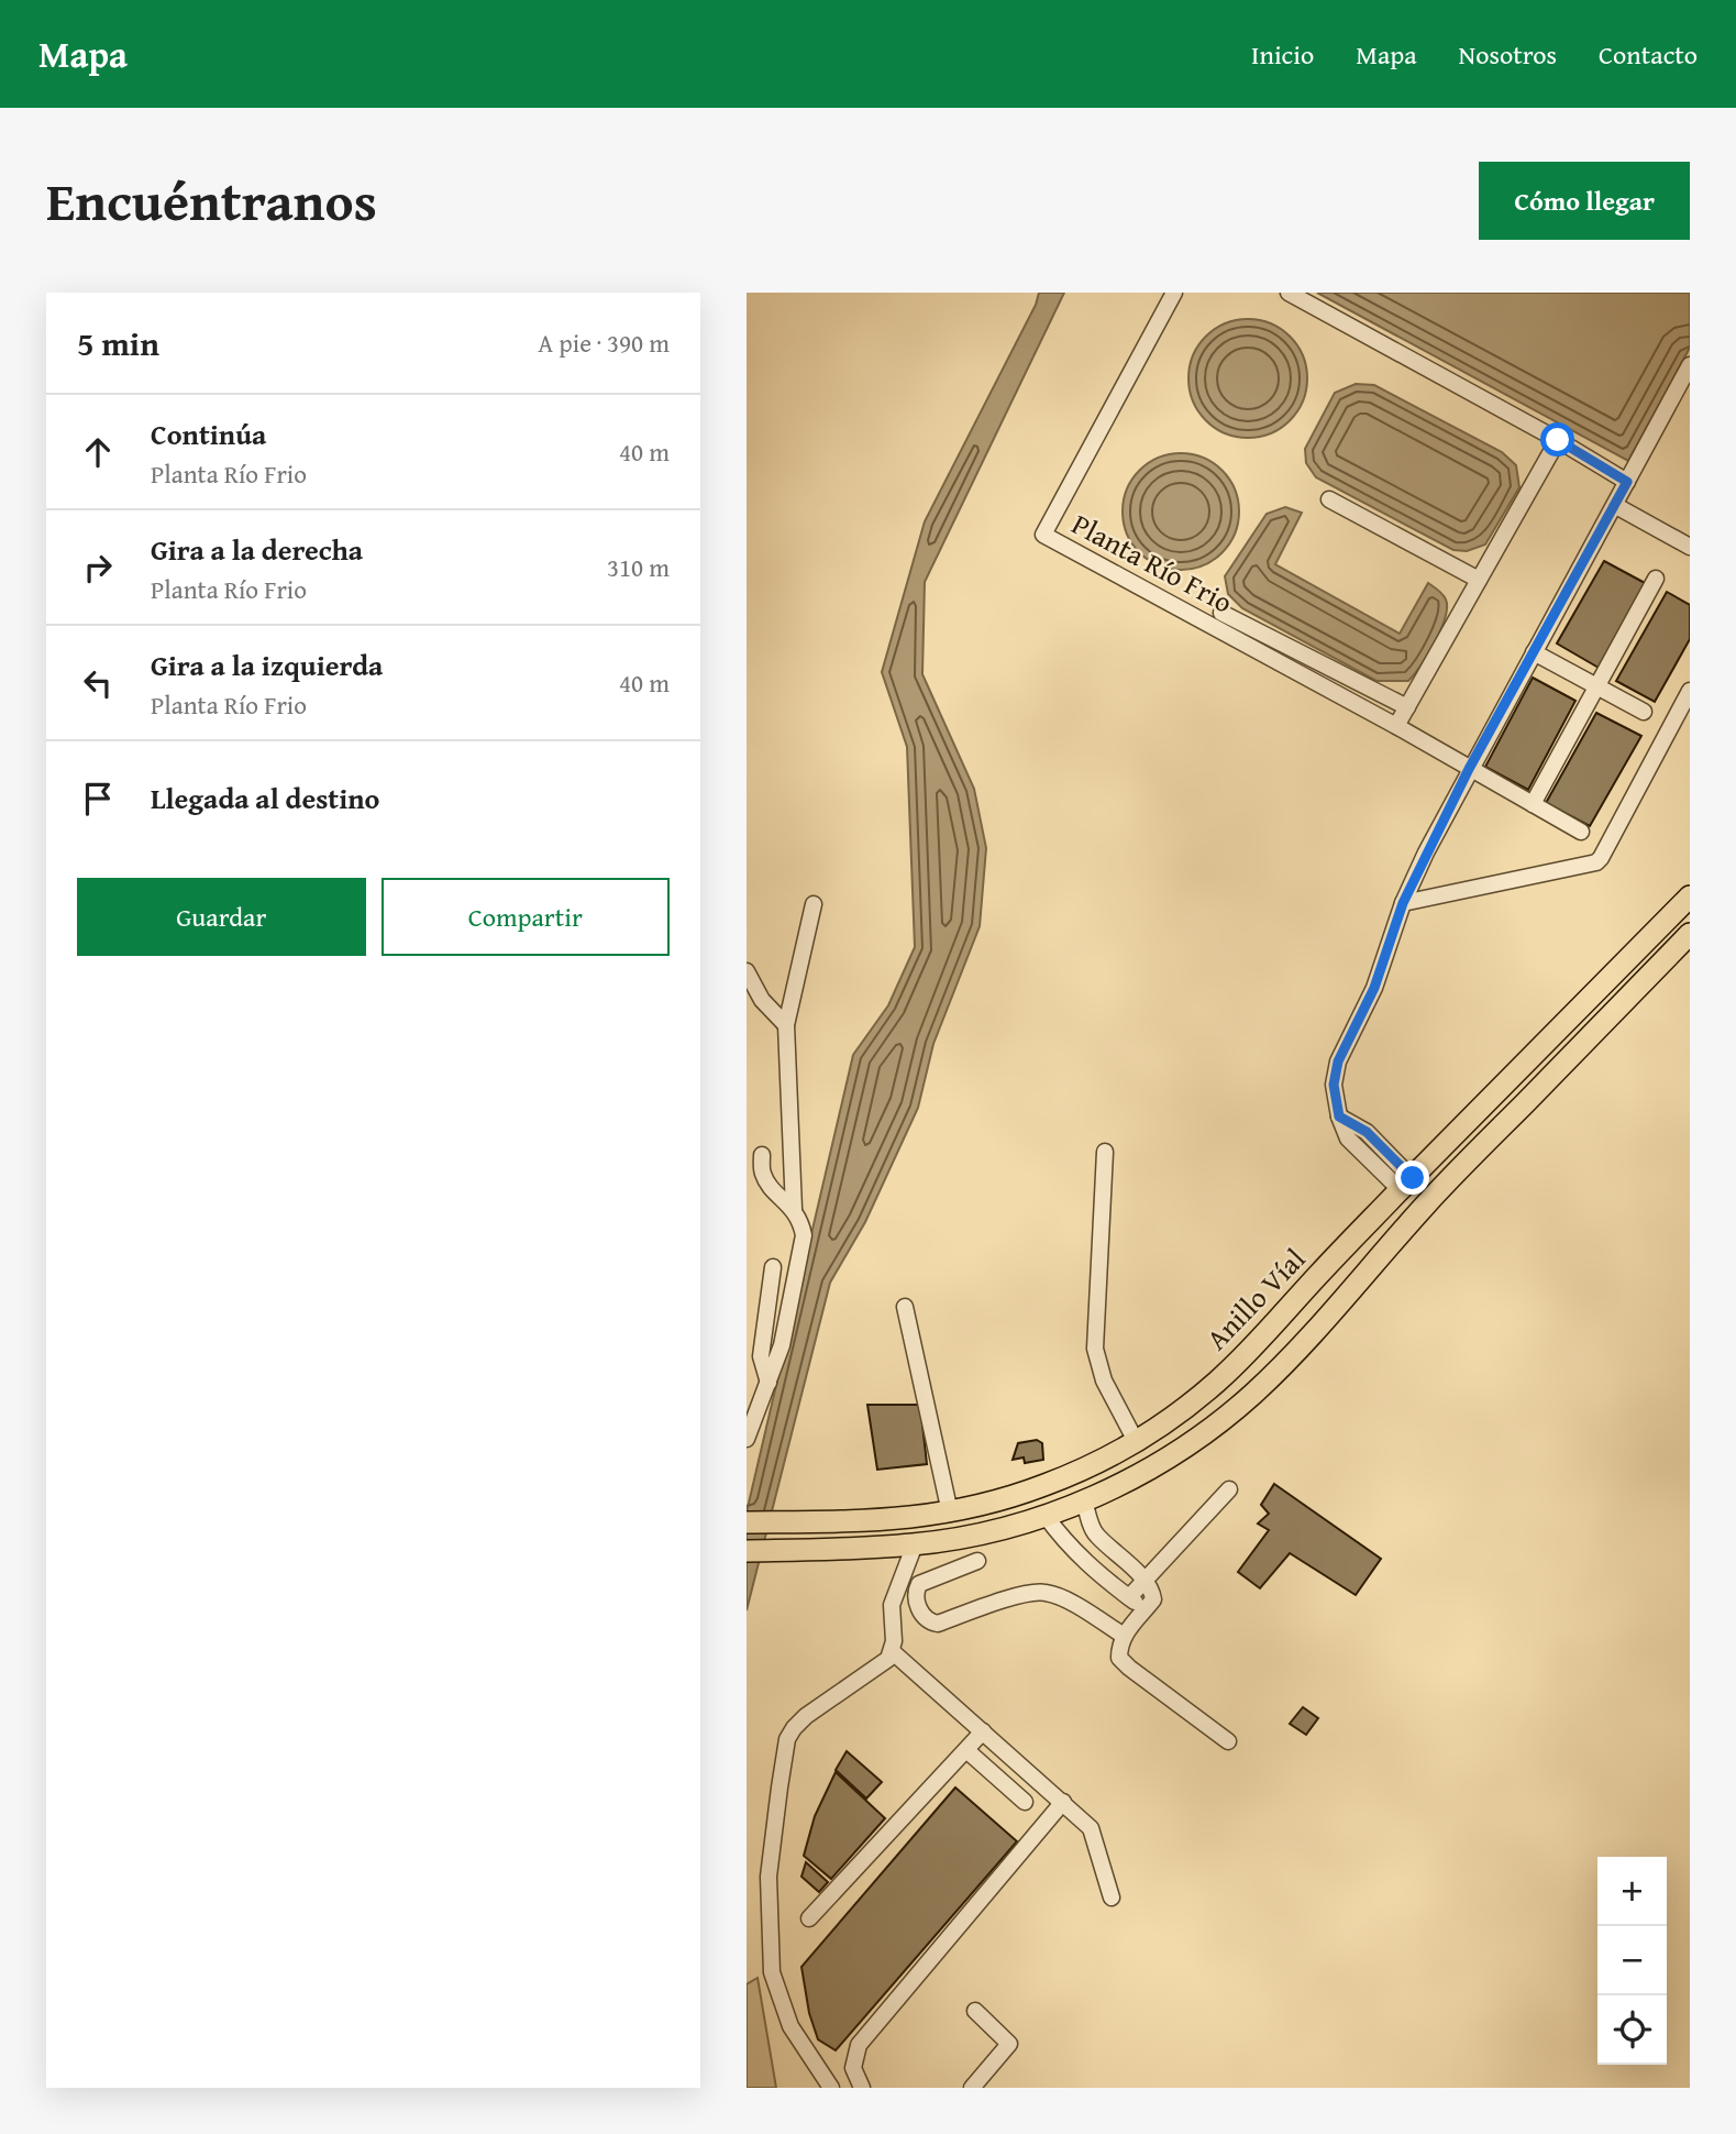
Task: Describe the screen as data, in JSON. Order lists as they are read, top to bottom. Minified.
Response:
{"streets":{"highway":["Anillo Víal"],"lane":["Planta Río Frio"]},"page":{"header":"Mapa","nav":["Inicio","Mapa","Nosotros","Contacto"],"title":"Encuéntranos","buttons":["Cómo llegar",["Guardar","Compartir"]],"heading":["5 min","A pie · 390 m"],"list":[["Continúa","Planta Río Frio","40 m"],["Gira a la derecha","Planta Río Frio","310 m"],["Gira a la izquierda","Planta Río Frio","40 m"],"Llegada al destino"],"map_buttons":["+","−"]}}
